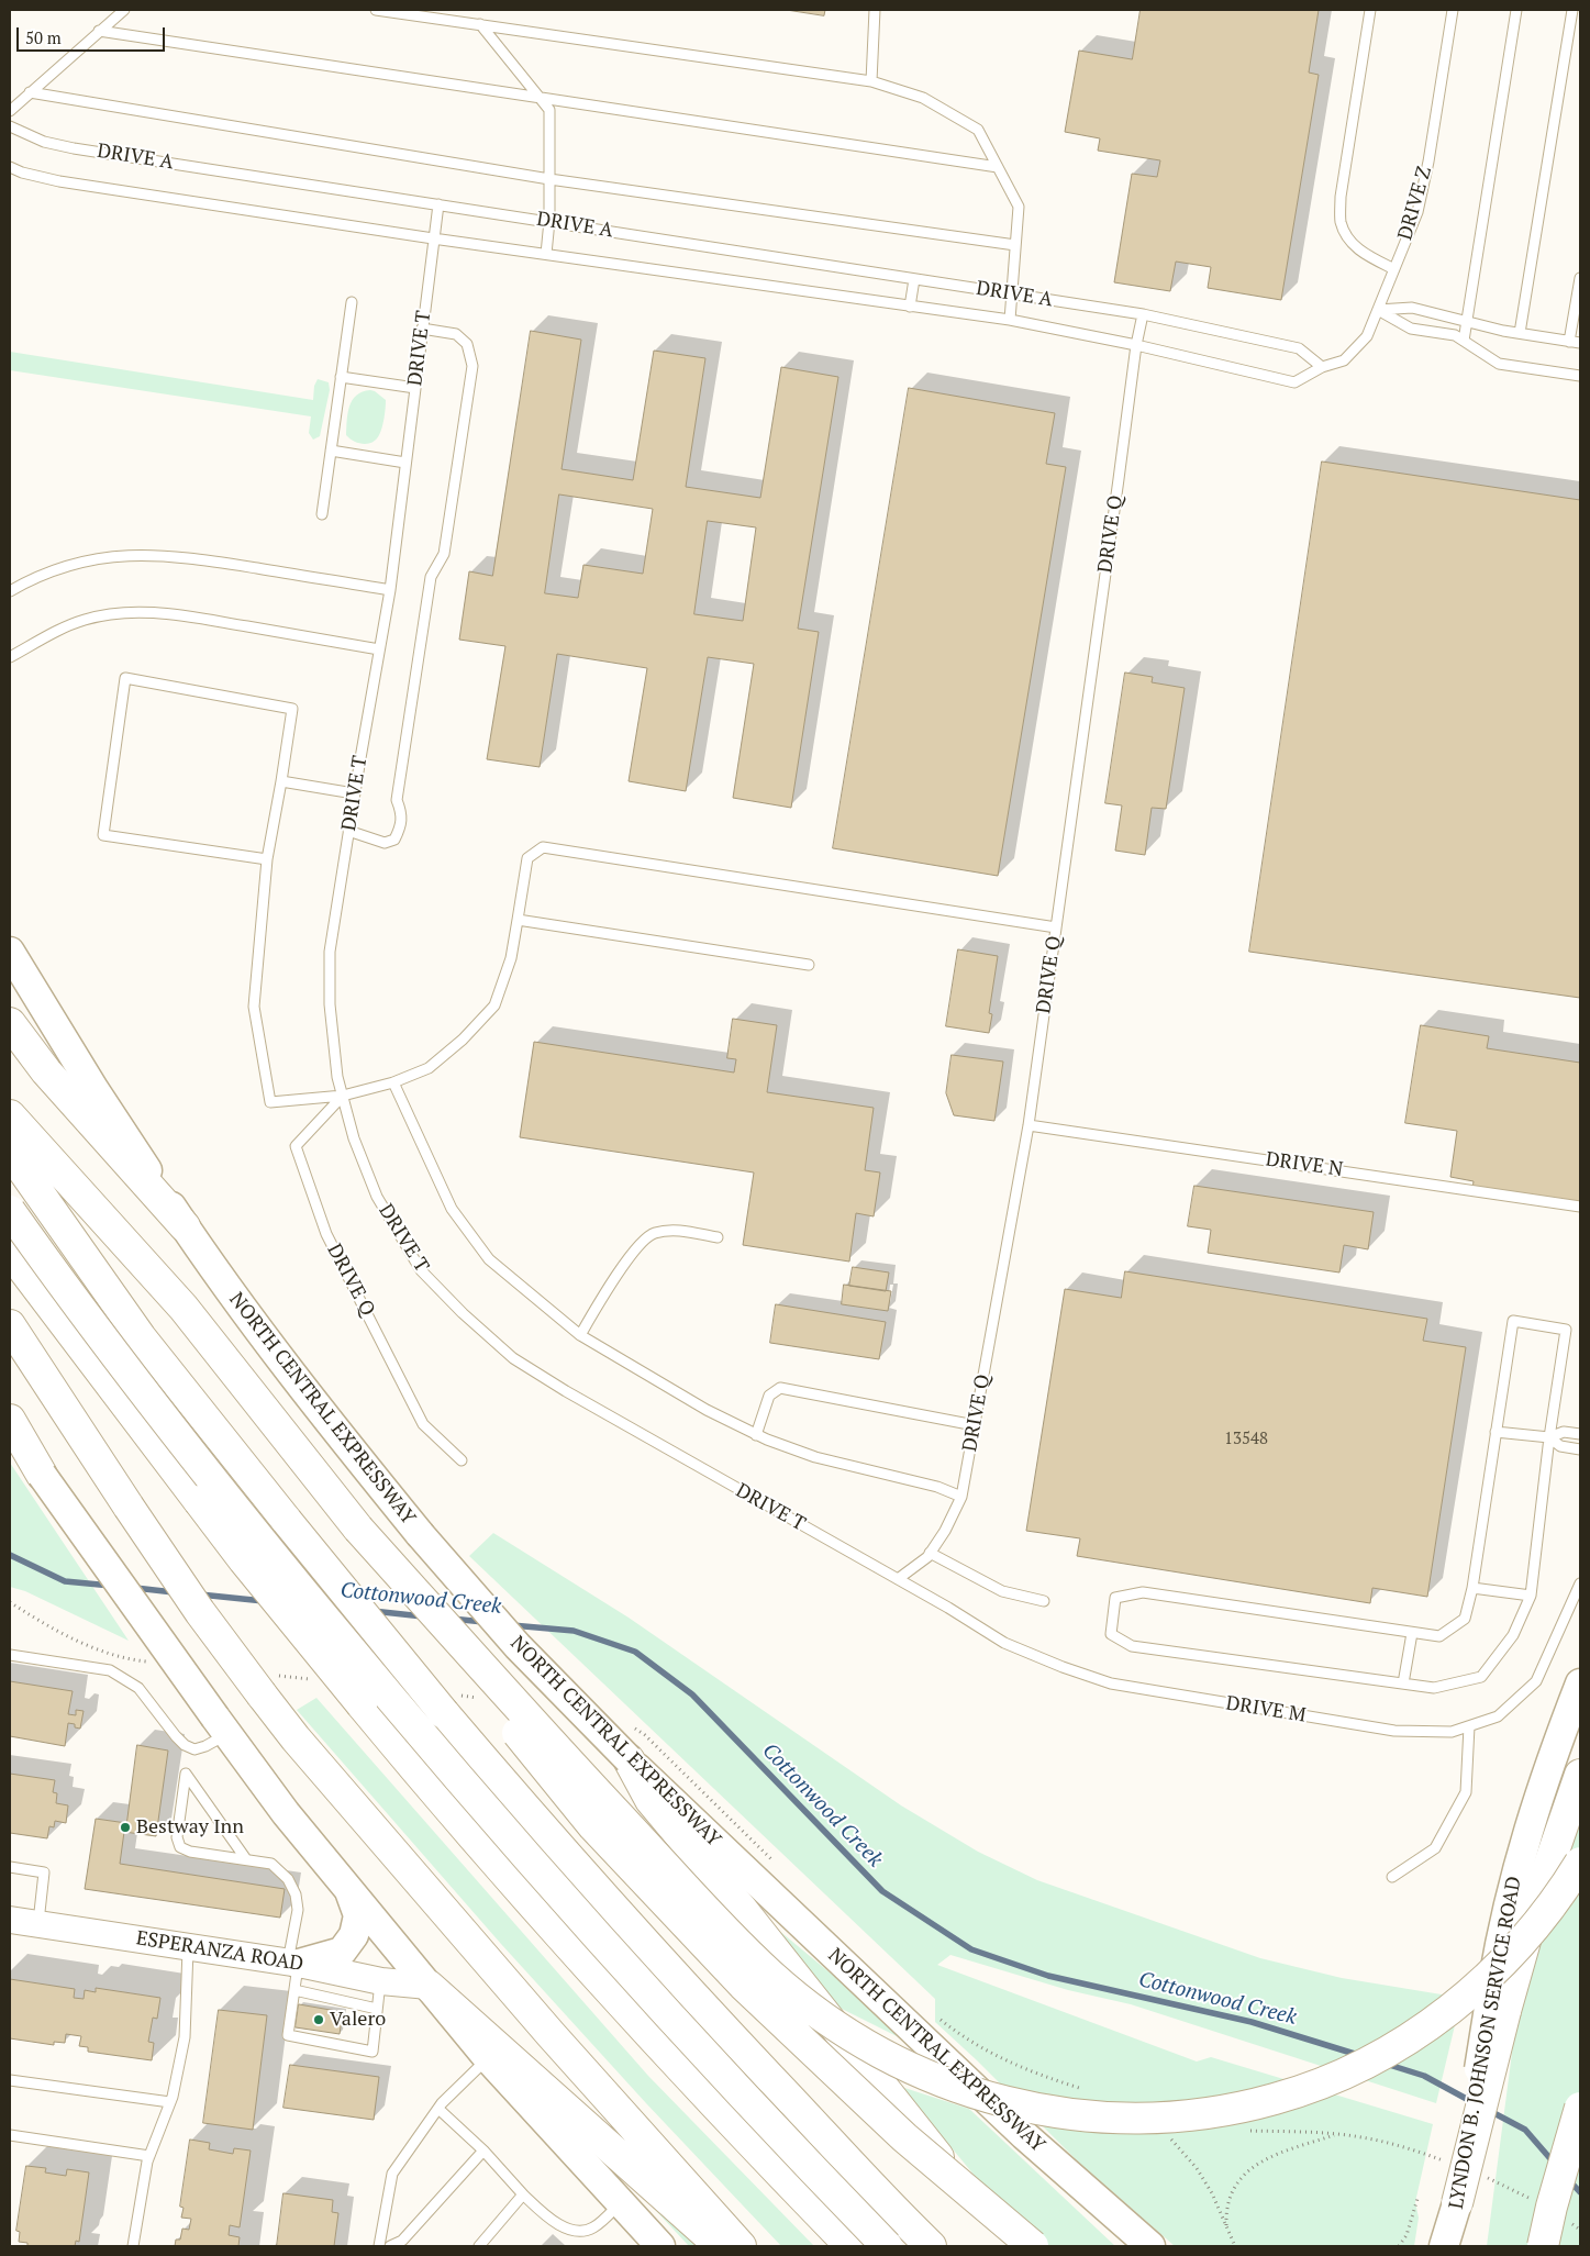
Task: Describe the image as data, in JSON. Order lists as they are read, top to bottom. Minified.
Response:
{"streets":{"main road":["NORTH CENTRAL EXPRESSWAY","LYNDON B. JOHNSON SERVICE ROAD"],"street":["ESPERANZA ROAD"],"lane":["DRIVE A","DRIVE Z","DRIVE T","DRIVE Q","DRIVE N","DRIVE M"]},"crossings":[["DRIVE A","DRIVE Z"],["DRIVE A","DRIVE T"],["DRIVE A","DRIVE Q"],["DRIVE Z","DRIVE Q"],["DRIVE T","DRIVE Q"],["DRIVE T","DRIVE M"],["DRIVE Q","DRIVE N"],["DRIVE Q","DRIVE M"]],"water":["Cottonwood Creek"],"places":["Bestway Inn","Valero"],"house_numbers":["13548"],"scale_bar":"50 m"}
